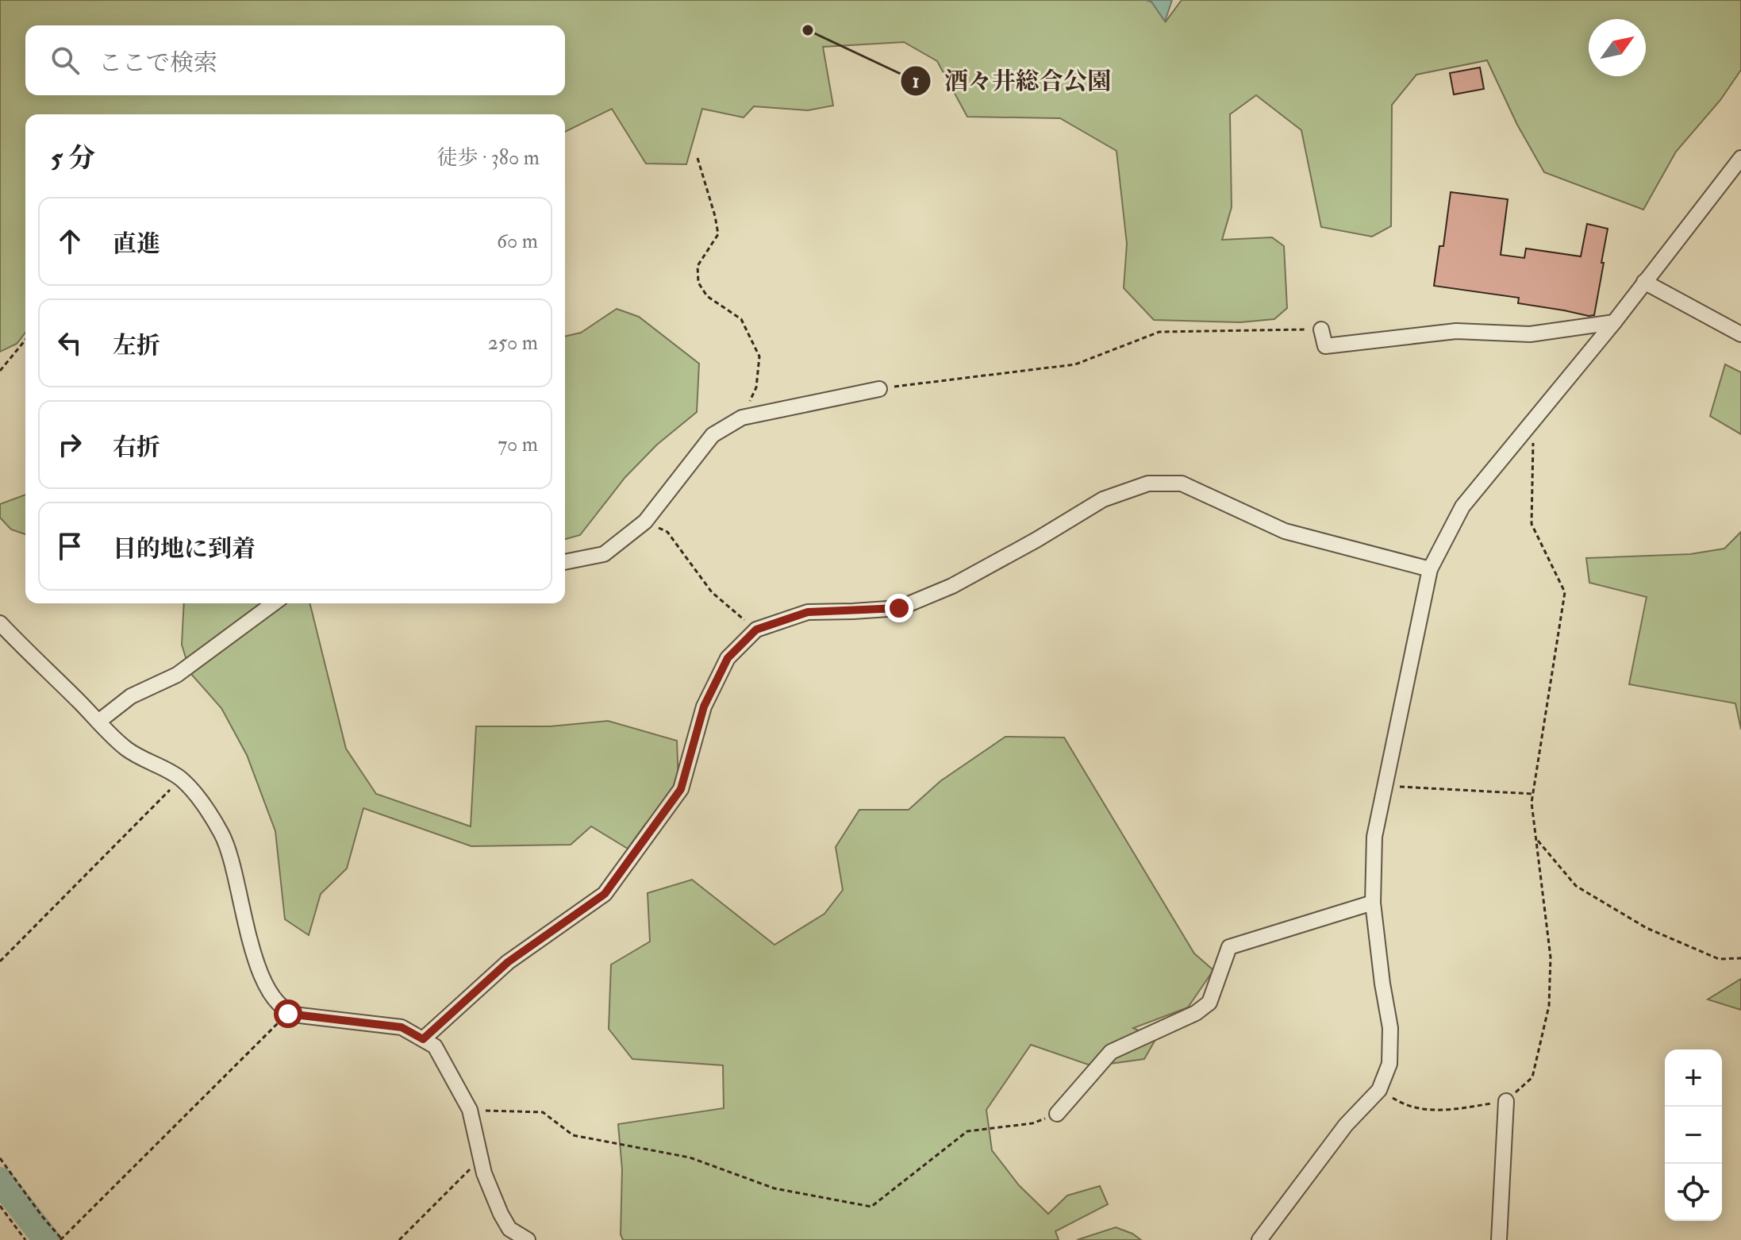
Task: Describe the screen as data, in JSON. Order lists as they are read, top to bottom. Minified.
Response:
{"places":["酒々井総合公園"],"north":"top right","page":{"search":"ここで検索","heading":["5 分","徒歩 · 380 m"],"list":[["直進","60 m"],["左折","250 m"],["右折","70 m"],"目的地に到着"],"map_buttons":["+","−"]}}
